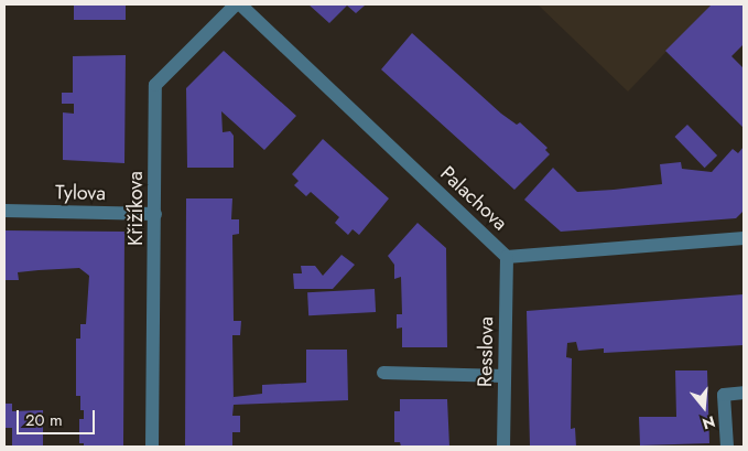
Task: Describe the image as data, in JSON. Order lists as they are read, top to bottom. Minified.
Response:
{"streets":{"street":["Tylova","Palachova","Křižíkova","Resslova"]},"crossings":[["Tylova","Křižíkova"],["Palachova","Resslova"]],"scale_bar":"20 m","north":"bottom"}
